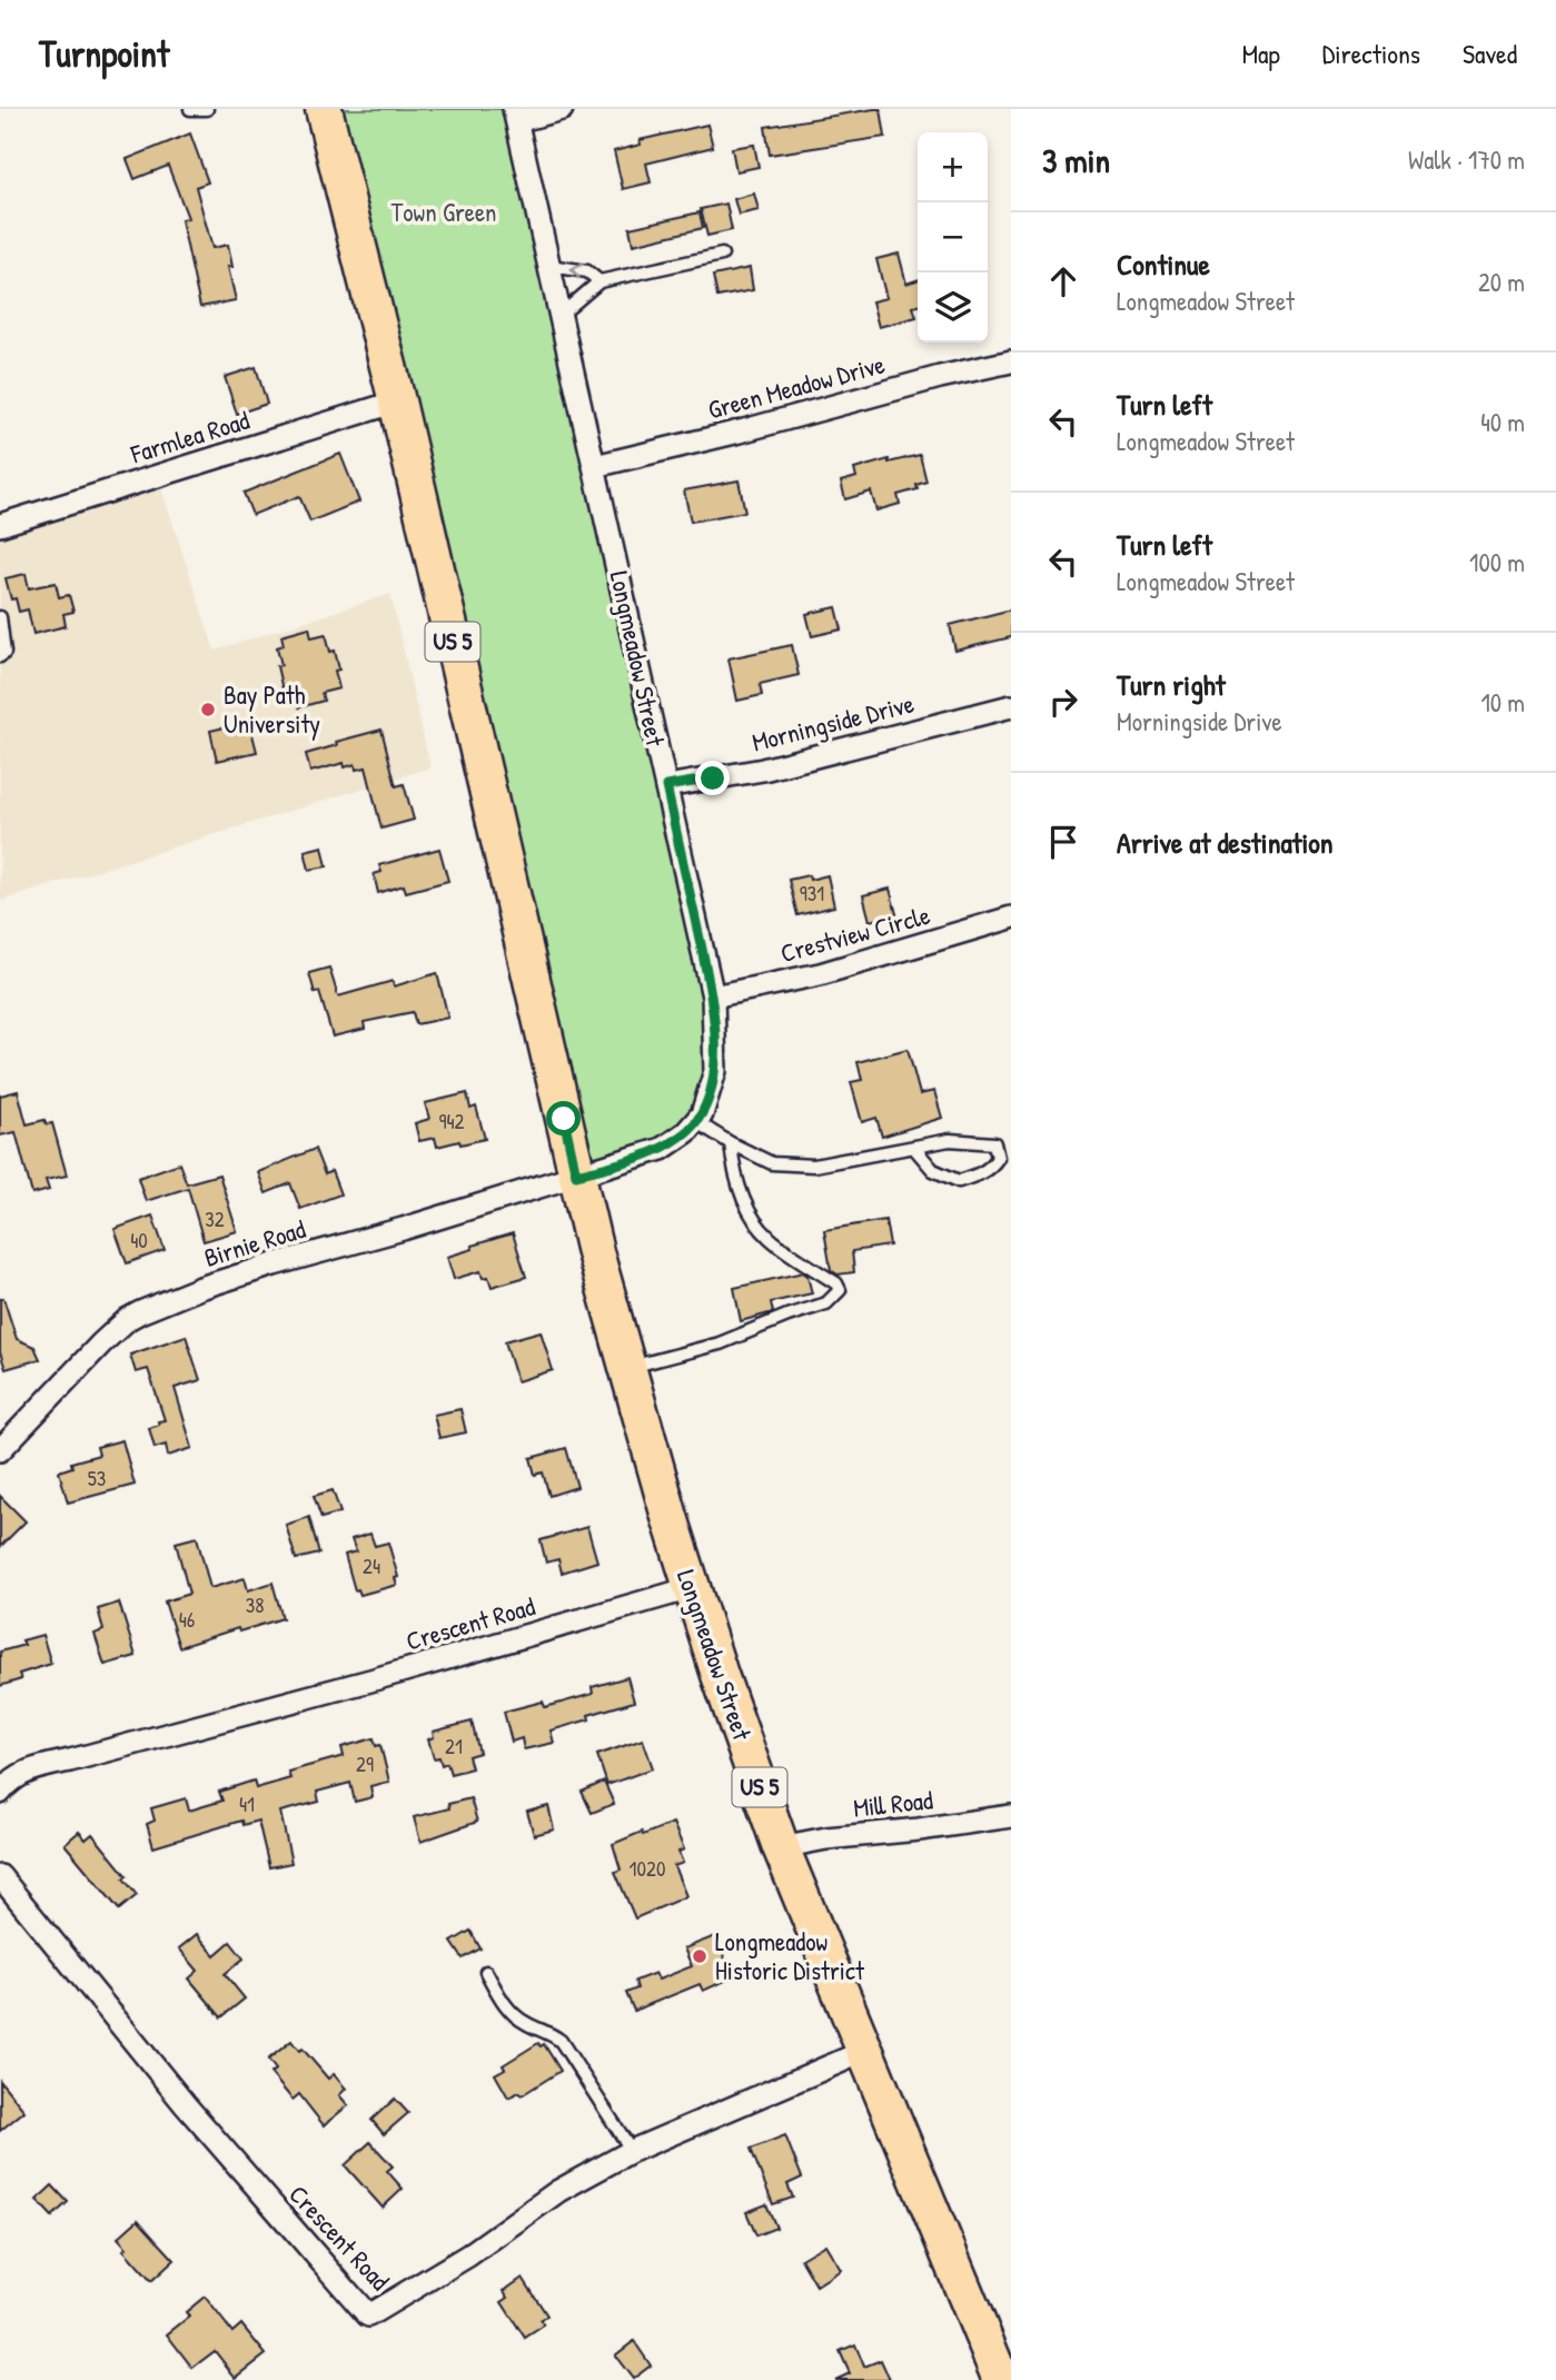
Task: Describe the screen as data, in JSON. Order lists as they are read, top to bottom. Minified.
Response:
{"streets":{"main road":["US 5","Longmeadow Street"],"street":["Green Meadow Drive","Farmlea Road","Morningside Drive","Crestview Circle","Birnie Road","Crescent Road","Mill Road"]},"crossings":[["Green Meadow Drive","Longmeadow Street"],["Farmlea Road","Longmeadow Street"],["Longmeadow Street","Morningside Drive"],["Longmeadow Street","Crestview Circle"],["Longmeadow Street","Birnie Road"],["Longmeadow Street","Crescent Road"],["Longmeadow Street","Mill Road"]],"parks":["Town Green"],"places":["Bay Path University","Longmeadow Historic District"],"house_numbers":["931","942","32","40","53","24","38","46","21","29","41","1020"],"page":{"header":"Turnpoint","nav":["Map","Directions","Saved"],"heading":["3 min","Walk · 170 m"],"map_buttons":["+","−"],"list":[["Continue","Longmeadow Street","20 m"],["Turn left","Longmeadow Street","40 m"],["Turn left","Longmeadow Street","100 m"],["Turn right","Morningside Drive","10 m"],"Arrive at destination"]}}
